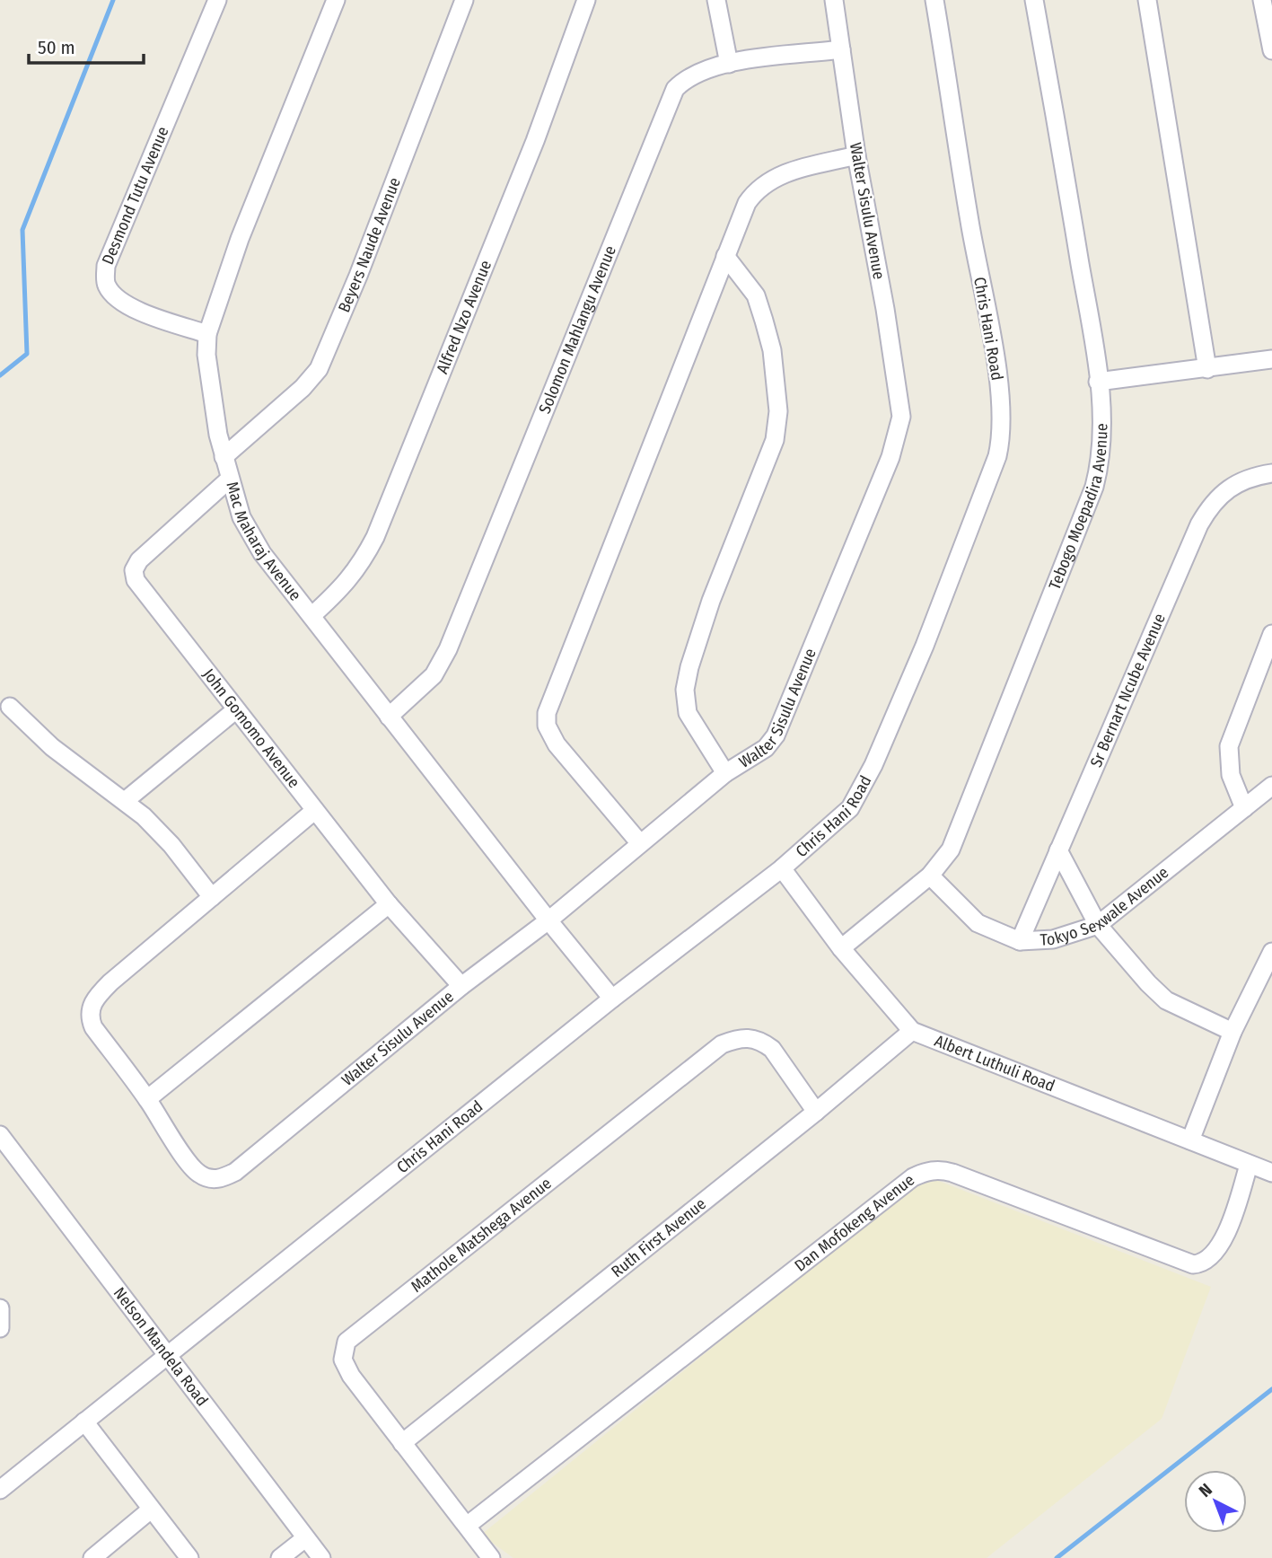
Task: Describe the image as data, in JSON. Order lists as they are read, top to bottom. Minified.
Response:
{"streets":{"street":["Desmond Tutu Avenue","Walter Sisulu Avenue","Beyers Naude Avenue","Alfred Nzo Avenue","Chris Hani Road","Solomon Mahlangu Avenue","Tebogo Moepadira Avenue","Mac Maharaj Avenue","Sr Bernart Ncube Avenue","John Gomomo Avenue","Tokyo Sexwale Avenue","Albert Luthuli Road","Dan Mofokeng Avenue","Mathole Matshega Avenue","Ruth First Avenue","Nelson Mandela Road"]},"crossings":[["Desmond Tutu Avenue","Mac Maharaj Avenue"],["Walter Sisulu Avenue","Solomon Mahlangu Avenue"],["Walter Sisulu Avenue","Mac Maharaj Avenue"],["Walter Sisulu Avenue","John Gomomo Avenue"],["Beyers Naude Avenue","Mac Maharaj Avenue"],["Alfred Nzo Avenue","Mac Maharaj Avenue"],["Chris Hani Road","Mac Maharaj Avenue"],["Chris Hani Road","Albert Luthuli Road"],["Chris Hani Road","Nelson Mandela Road"],["Solomon Mahlangu Avenue","Mac Maharaj Avenue"],["Tebogo Moepadira Avenue","Tokyo Sexwale Avenue"],["Tebogo Moepadira Avenue","Albert Luthuli Road"],["Mac Maharaj Avenue","John Gomomo Avenue"],["Sr Bernart Ncube Avenue","Tokyo Sexwale Avenue"],["Albert Luthuli Road","Dan Mofokeng Avenue"],["Albert Luthuli Road","Ruth First Avenue"],["Dan Mofokeng Avenue","Mathole Matshega Avenue"],["Mathole Matshega Avenue","Ruth First Avenue"]],"scale_bar":"50 m","north":"top left"}
